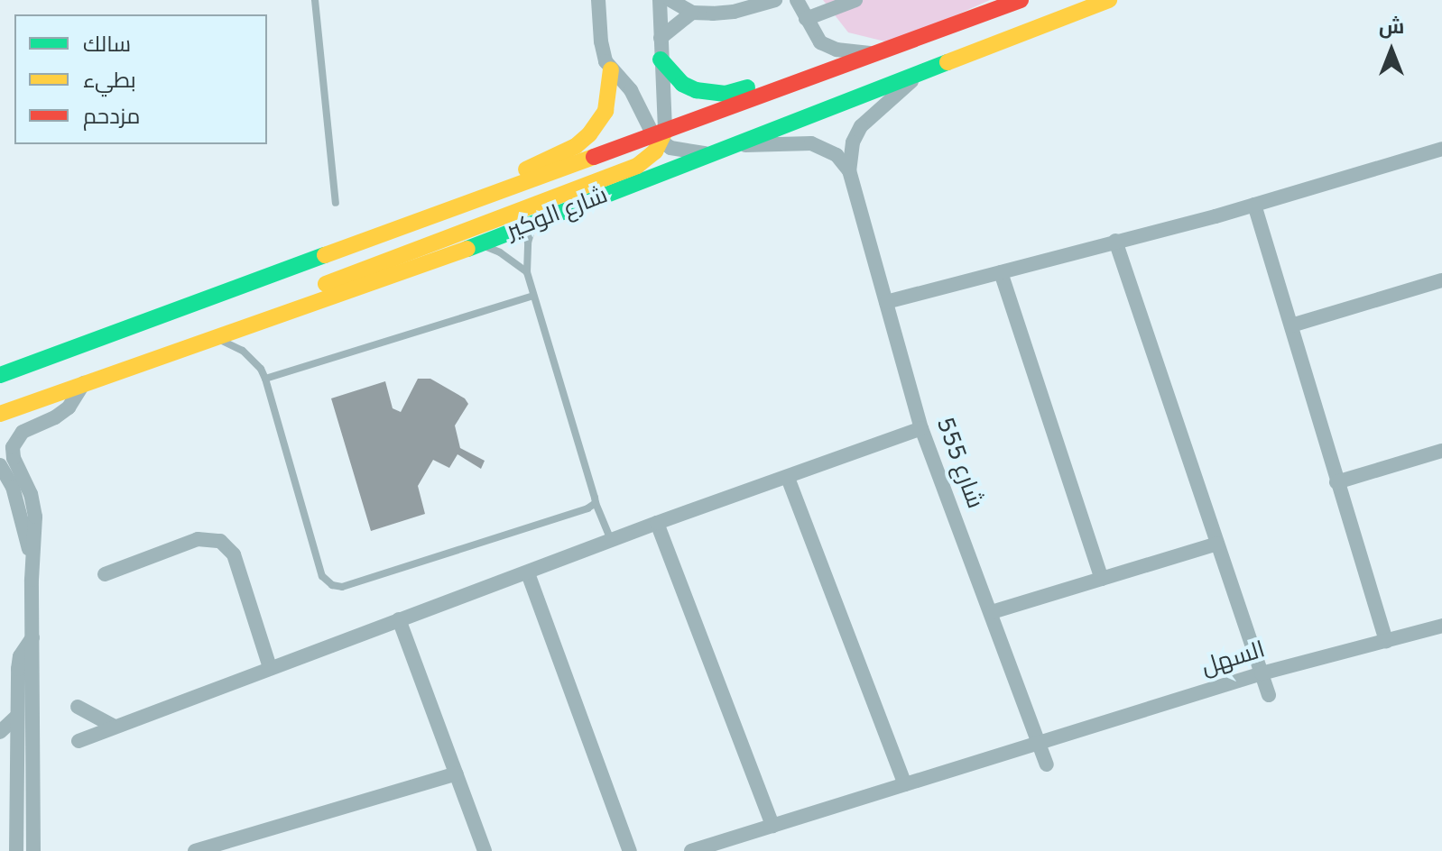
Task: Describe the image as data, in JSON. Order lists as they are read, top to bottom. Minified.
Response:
{"streets":{"main road":["شارع الوكير"],"street":["شارع 555","السهل"]},"crossings":[["شارع الوكير","شارع 555"],["شارع 555","السهل"]],"legend":["سالك","بطيء","مزدحم"],"north":"top"}
